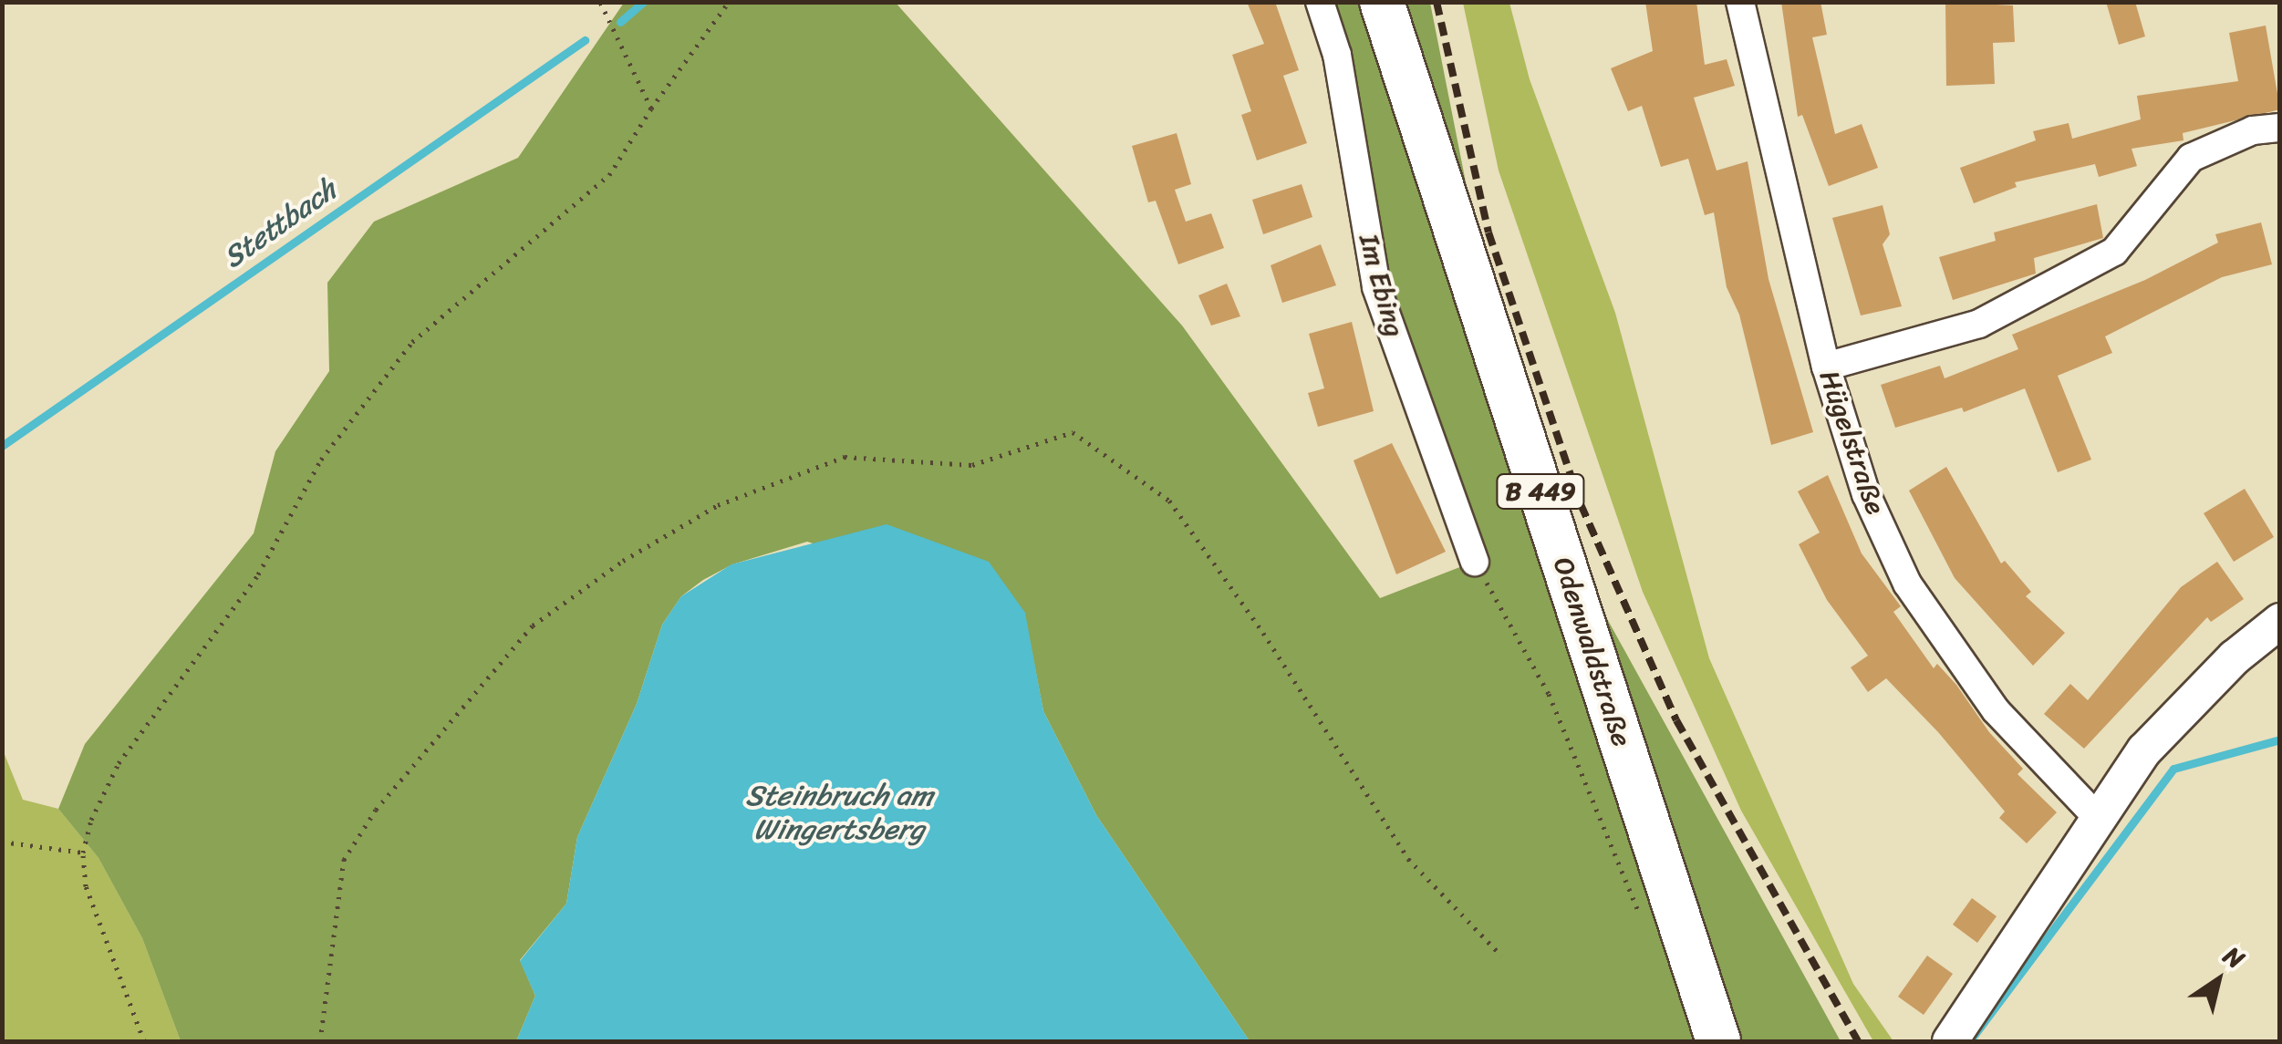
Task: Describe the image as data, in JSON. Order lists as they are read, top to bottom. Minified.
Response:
{"streets":{"main road":["B 449","Odenwaldstraße"],"street":["Im Ebing","Hügelstraße"]},"water":["Stettbach","Steinbruch am Wingertsberg"],"north":"top right"}
